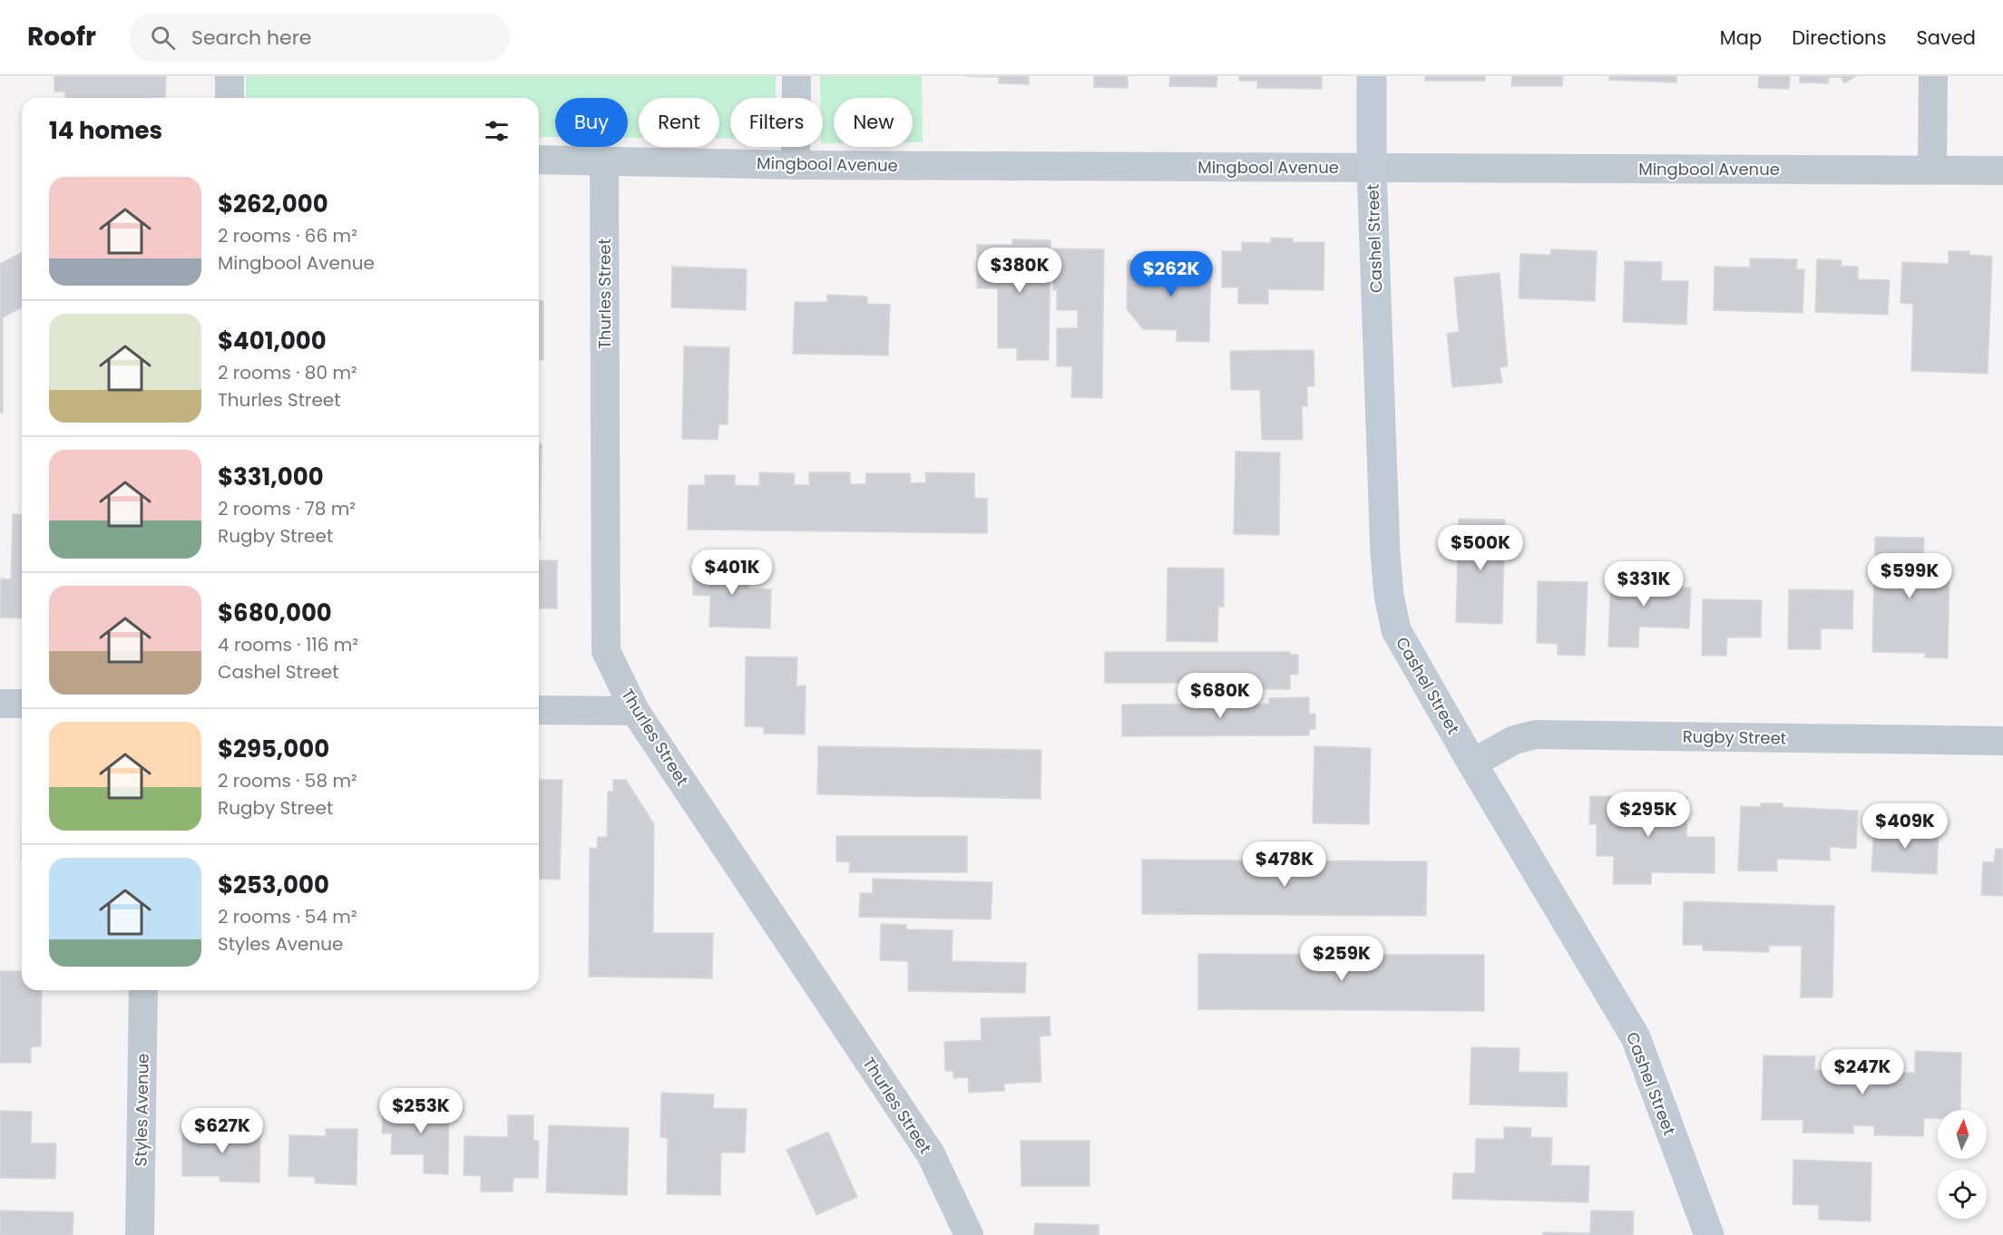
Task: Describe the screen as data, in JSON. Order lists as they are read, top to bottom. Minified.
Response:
{"streets":{"street":["Mingbool Avenue","Cashel Street","Thurles Street","Rugby Street","Styles Avenue"]},"crossings":[["Mingbool Avenue","Cashel Street"],["Mingbool Avenue","Thurles Street"],["Cashel Street","Rugby Street"]],"north":"top","page":{"header":"Roofr","search":"Search here","nav":["Map","Directions","Saved"],"chip":["Buy","Rent","Filters","New"],"heading":"14 homes","list":[{"name":"$262,000","note":"2 rooms · 66 m² · Mingbool Avenue"},{"name":"$401,000","note":"2 rooms · 80 m² · Thurles Street"},{"name":"$331,000","note":"2 rooms · 78 m² · Rugby Street"},{"name":"$680,000","note":"4 rooms · 116 m² · Cashel Street"},{"name":"$295,000","note":"2 rooms · 58 m² · Rugby Street"},{"name":"$253,000","note":"2 rooms · 54 m² · Styles Avenue"}],"price":["$380K","$262K","$500K","$401K","$599K","$331K","$680K","$295K","$409K","$478K","$259K","$247K","$253K","$627K"]}}
